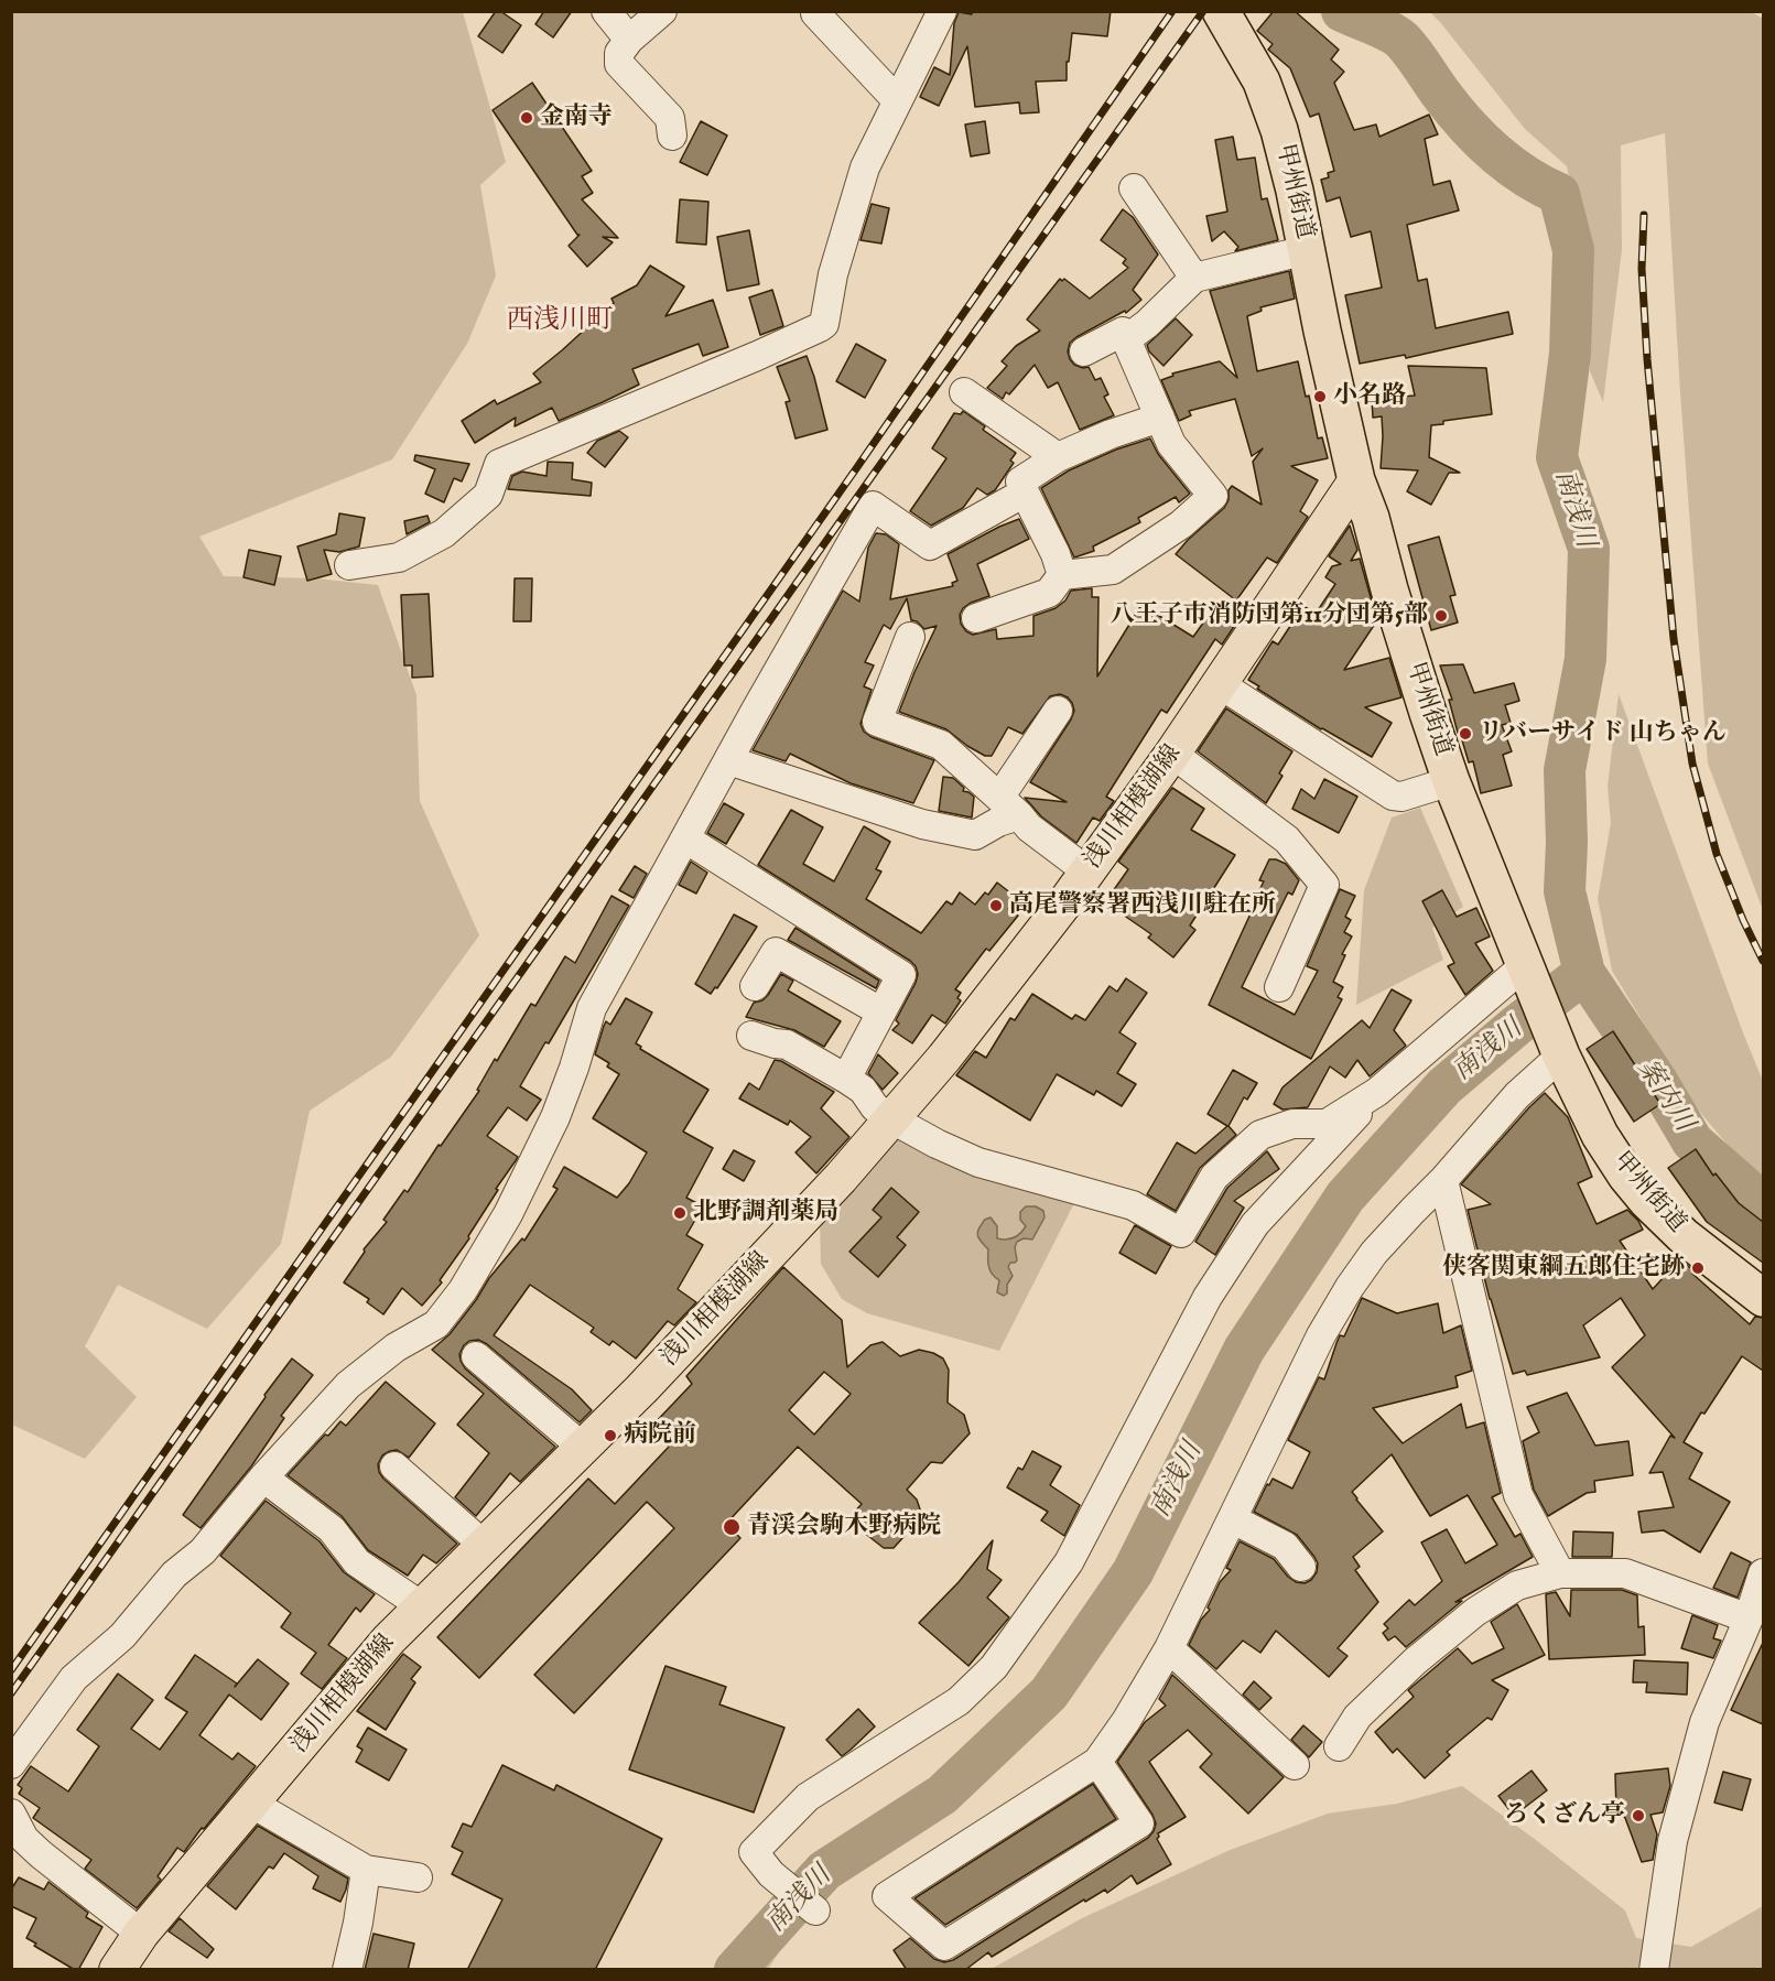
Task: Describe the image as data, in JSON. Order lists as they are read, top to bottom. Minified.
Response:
{"streets":{"highway":["甲州街道"],"main road":["浅川相模湖線"]},"crossings":[["甲州街道","浅川相模湖線"]],"districts":["西浅川町"],"water":["南浅川","案内川"],"places":["金南寺","小名路","八王子市消防団第11分団第5部","リバーサイド 山ちゃん","高尾警察署西浅川駐在所","北野調剤薬局","侠客関東綱五郎住宅跡","病院前","青渓会駒木野病院","ろくざん亭"]}
